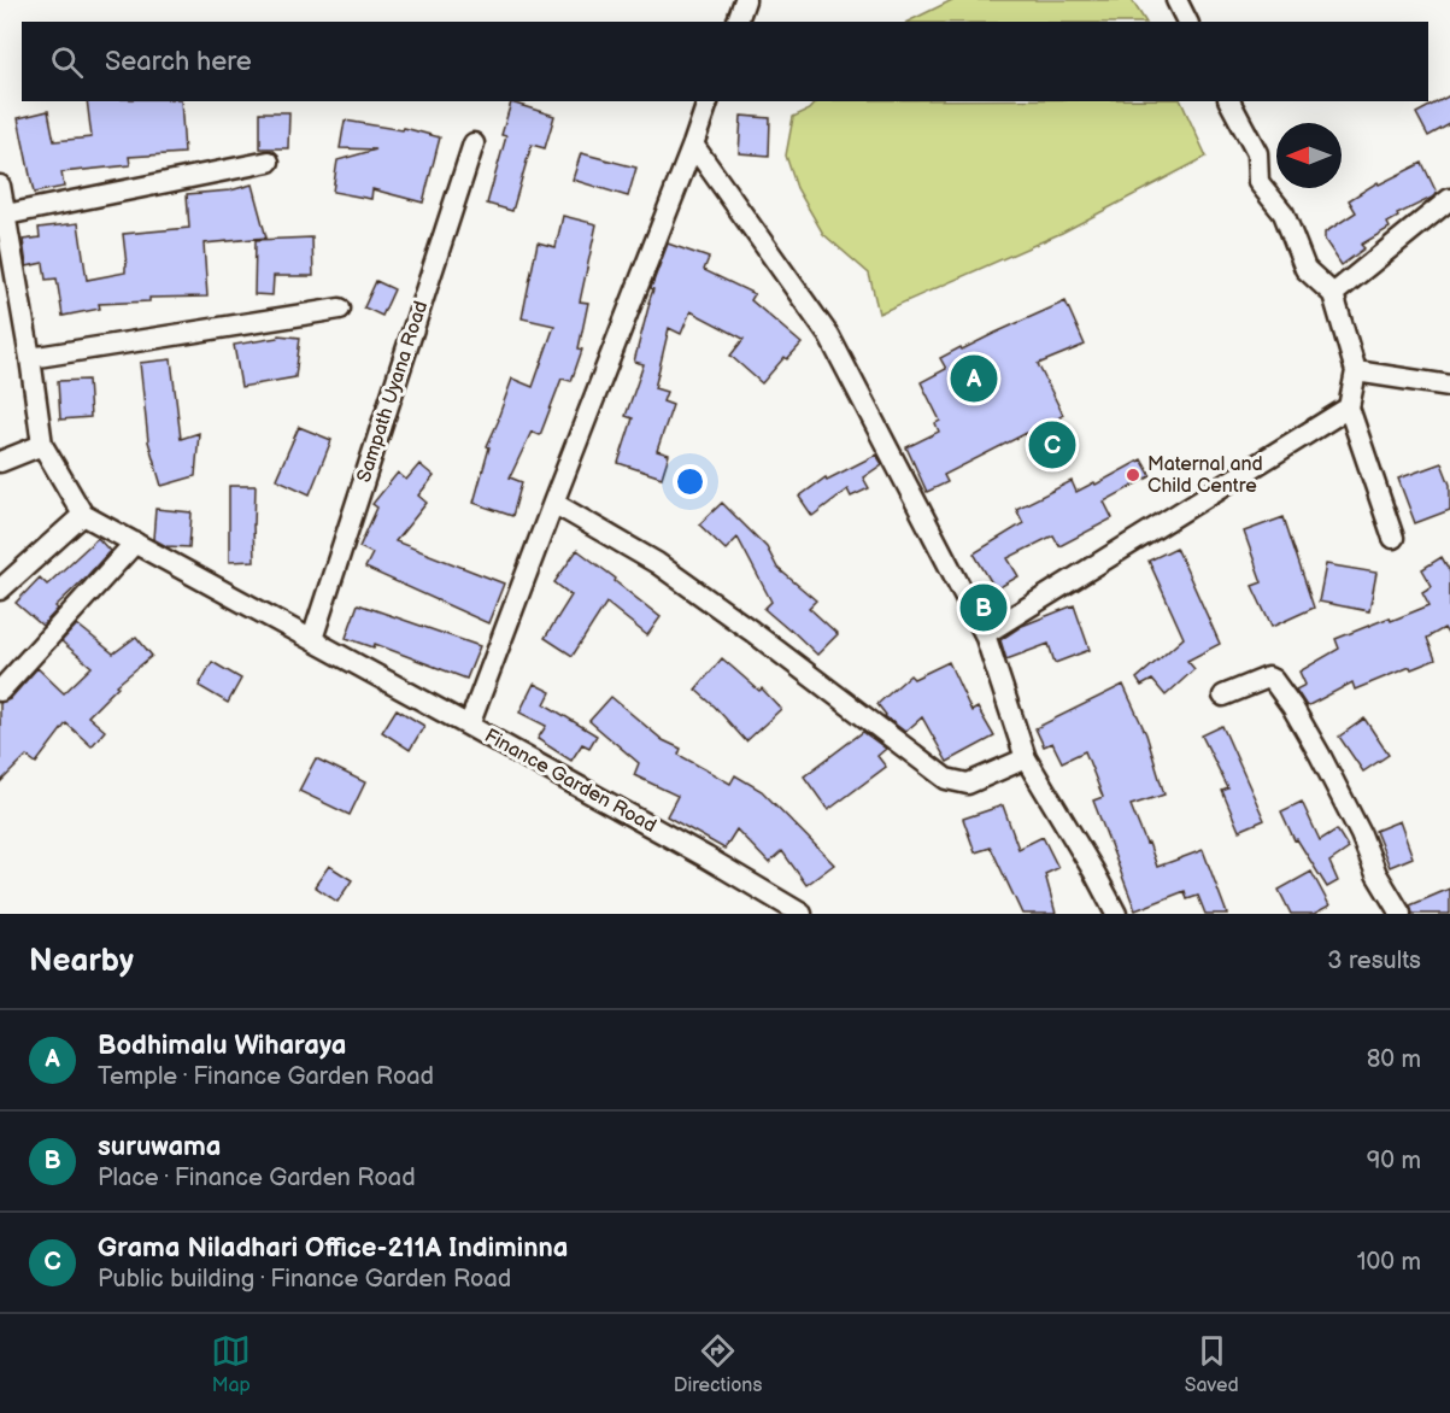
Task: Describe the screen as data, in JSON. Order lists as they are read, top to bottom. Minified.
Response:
{"streets":{"street":["Sampath Uyana Road","Finance Garden Road"]},"places":["Maternal and Child Centre"],"north":"left","page":{"search":"Search here","pins":["A","C","B"],"heading":["Nearby","3 results"],"list":[{"mark":"A","name":"Bodhimalu Wiharaya","note":"Temple · Finance Garden Road","value":"80 m"},{"mark":"B","name":"suruwama","note":"Place · Finance Garden Road","value":"90 m"},{"mark":"C","name":"Grama Niladhari Office-211A Indiminna","note":"Public building · Finance Garden Road","value":"100 m"}],"nav":["Map","Directions","Saved"]}}
